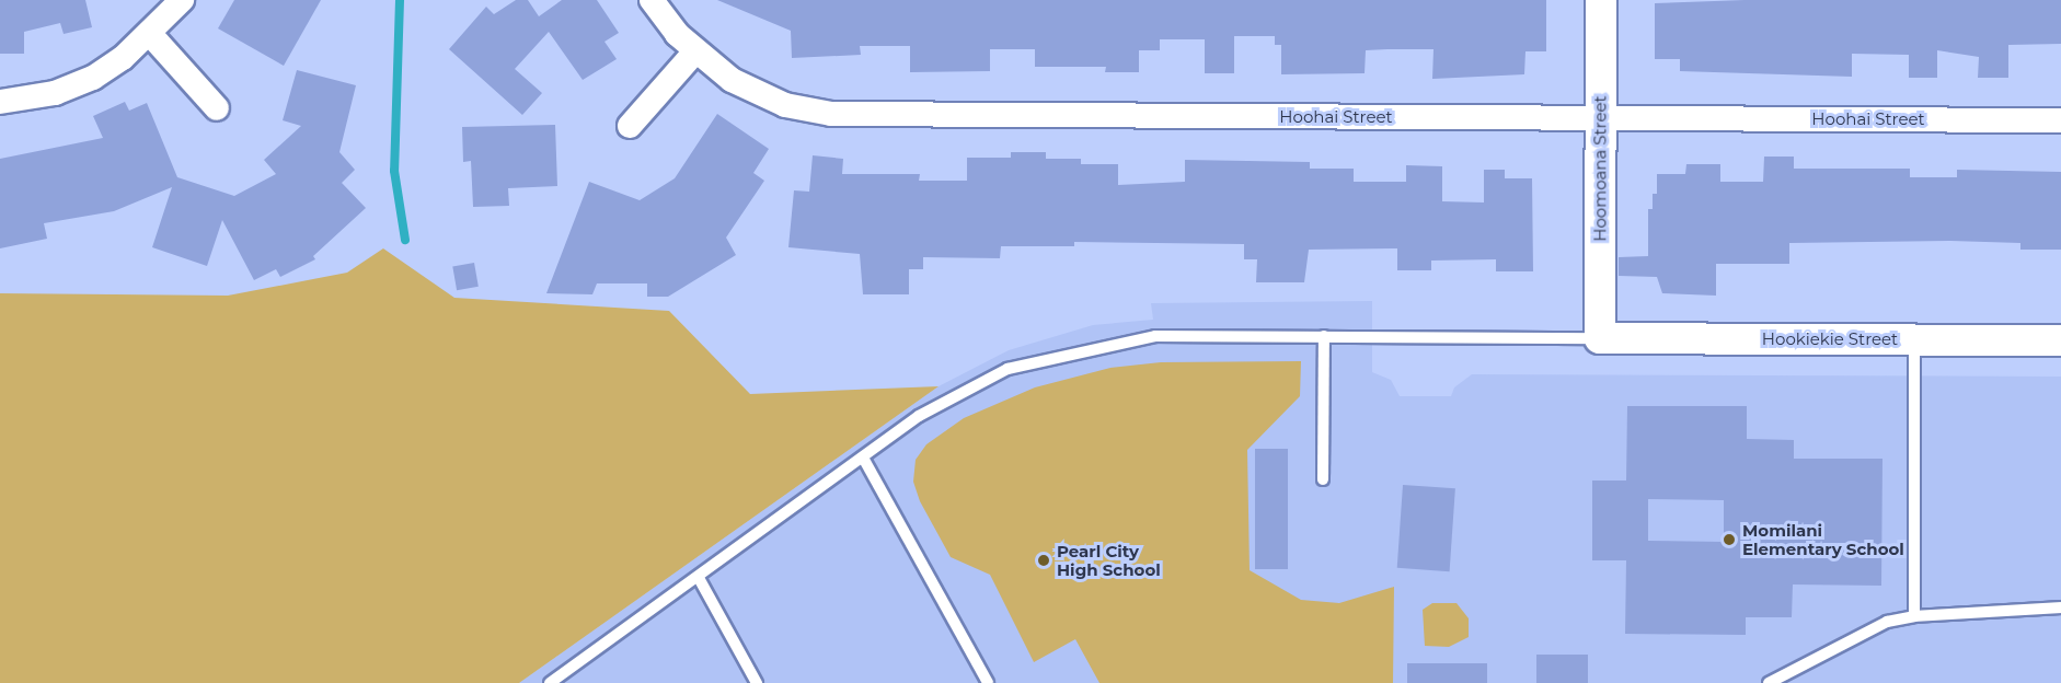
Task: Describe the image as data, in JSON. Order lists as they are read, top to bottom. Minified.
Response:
{"streets":{"street":["Hoohai Street","Hoomoana Street","Hookiekie Street"]},"crossings":[["Hoohai Street","Hoomoana Street"],["Hoomoana Street","Hookiekie Street"]],"places":["Momilani Elementary School","Pearl City High School"]}
